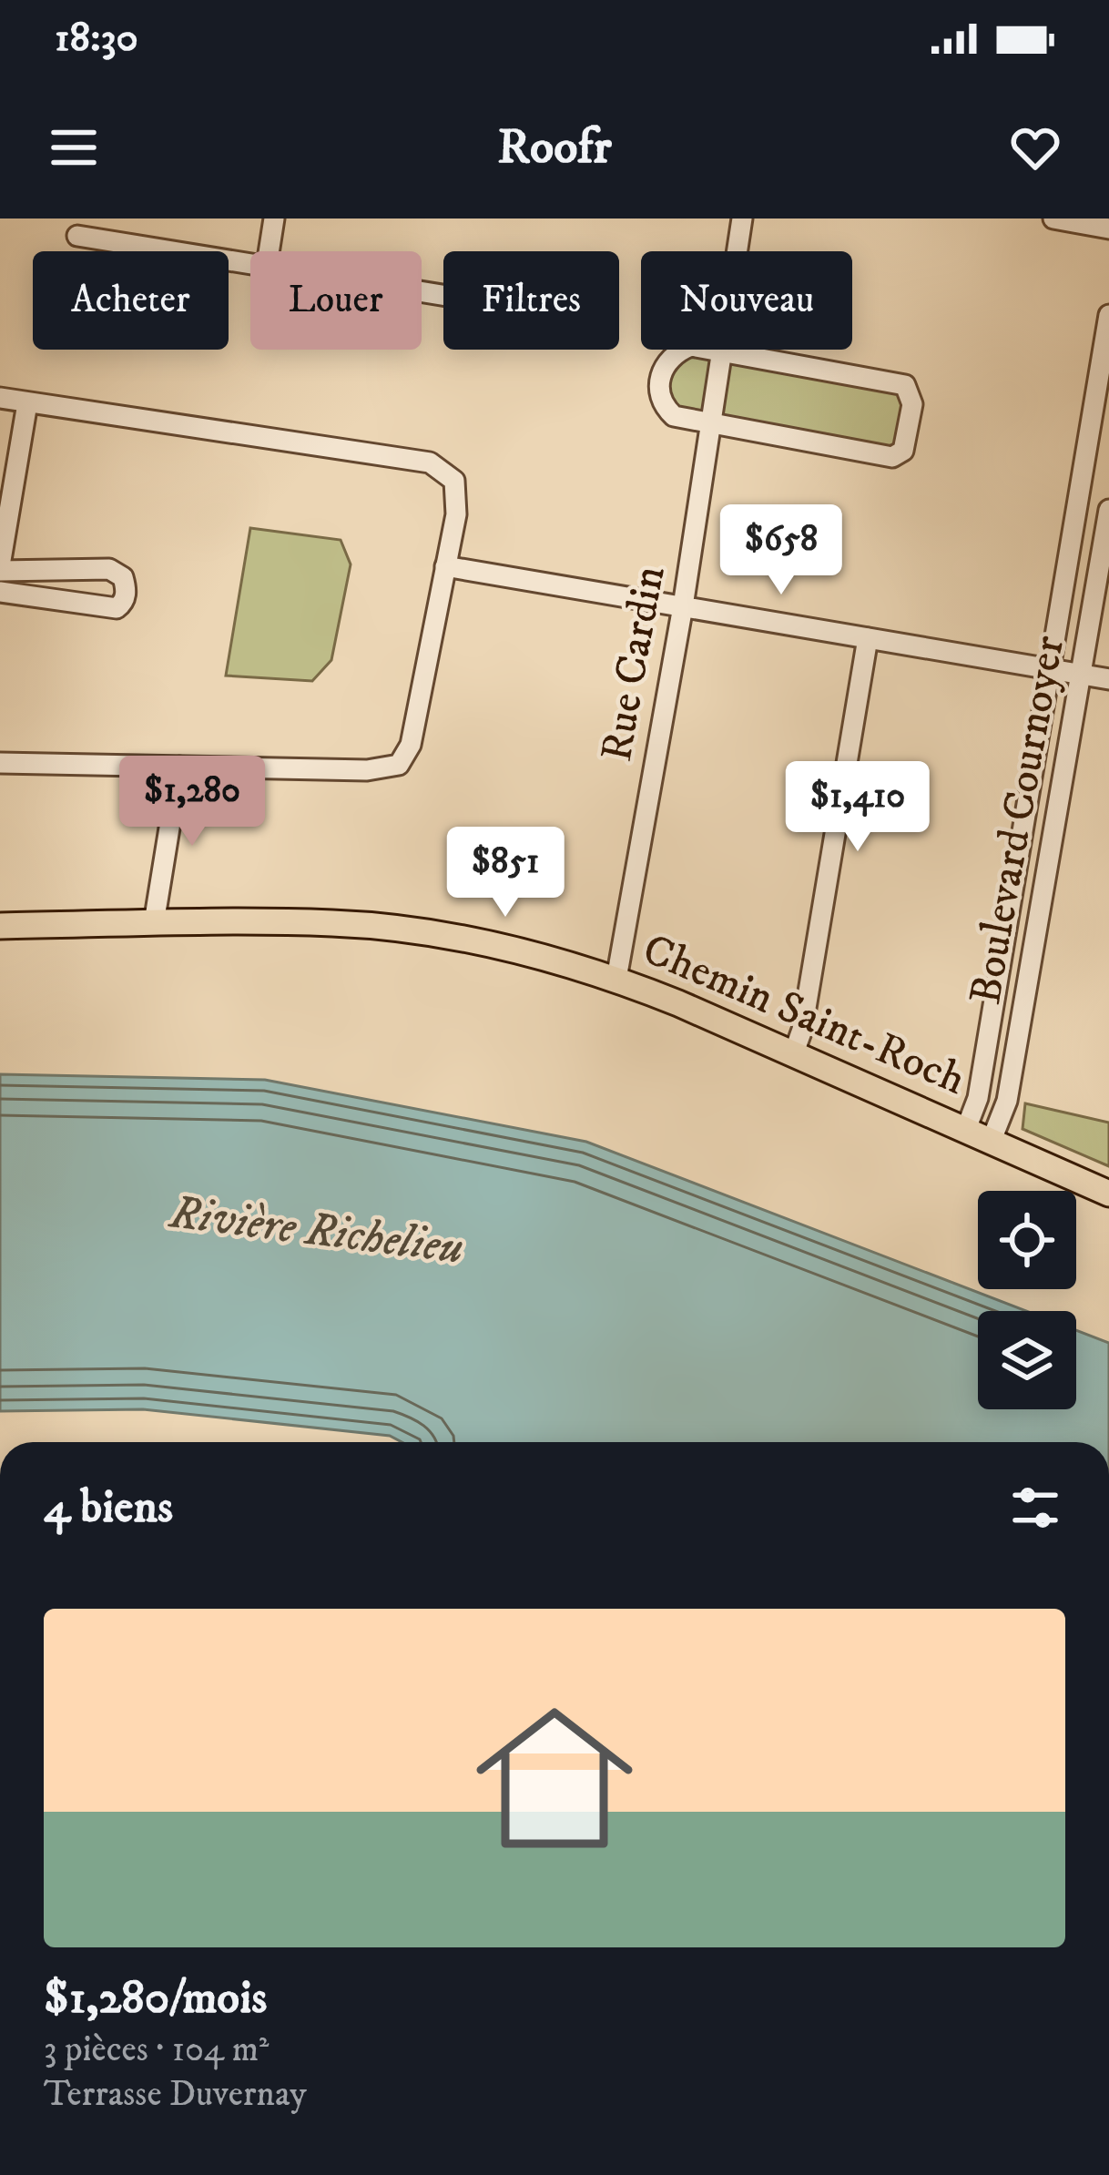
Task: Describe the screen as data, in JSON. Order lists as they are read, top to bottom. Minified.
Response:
{"streets":{"main road":["Chemin Saint-Roch"],"street":["Rue Cardin","Boulevard Cournoyer"]},"crossings":[["Rue Cardin","Chemin Saint-Roch"],["Boulevard Cournoyer","Chemin Saint-Roch"]],"water":["Rivière Richelieu"],"page":{"status":"18:30","header":"Roofr","chip":["Acheter","Louer","Filtres","Nouveau"],"price":["$658","$1,280","$1,410","$851"],"heading":"4 biens","list":[{"name":"$1,280/mois","note":"3 pièces · 104 m² · Terrasse Duvernay"}]}}
